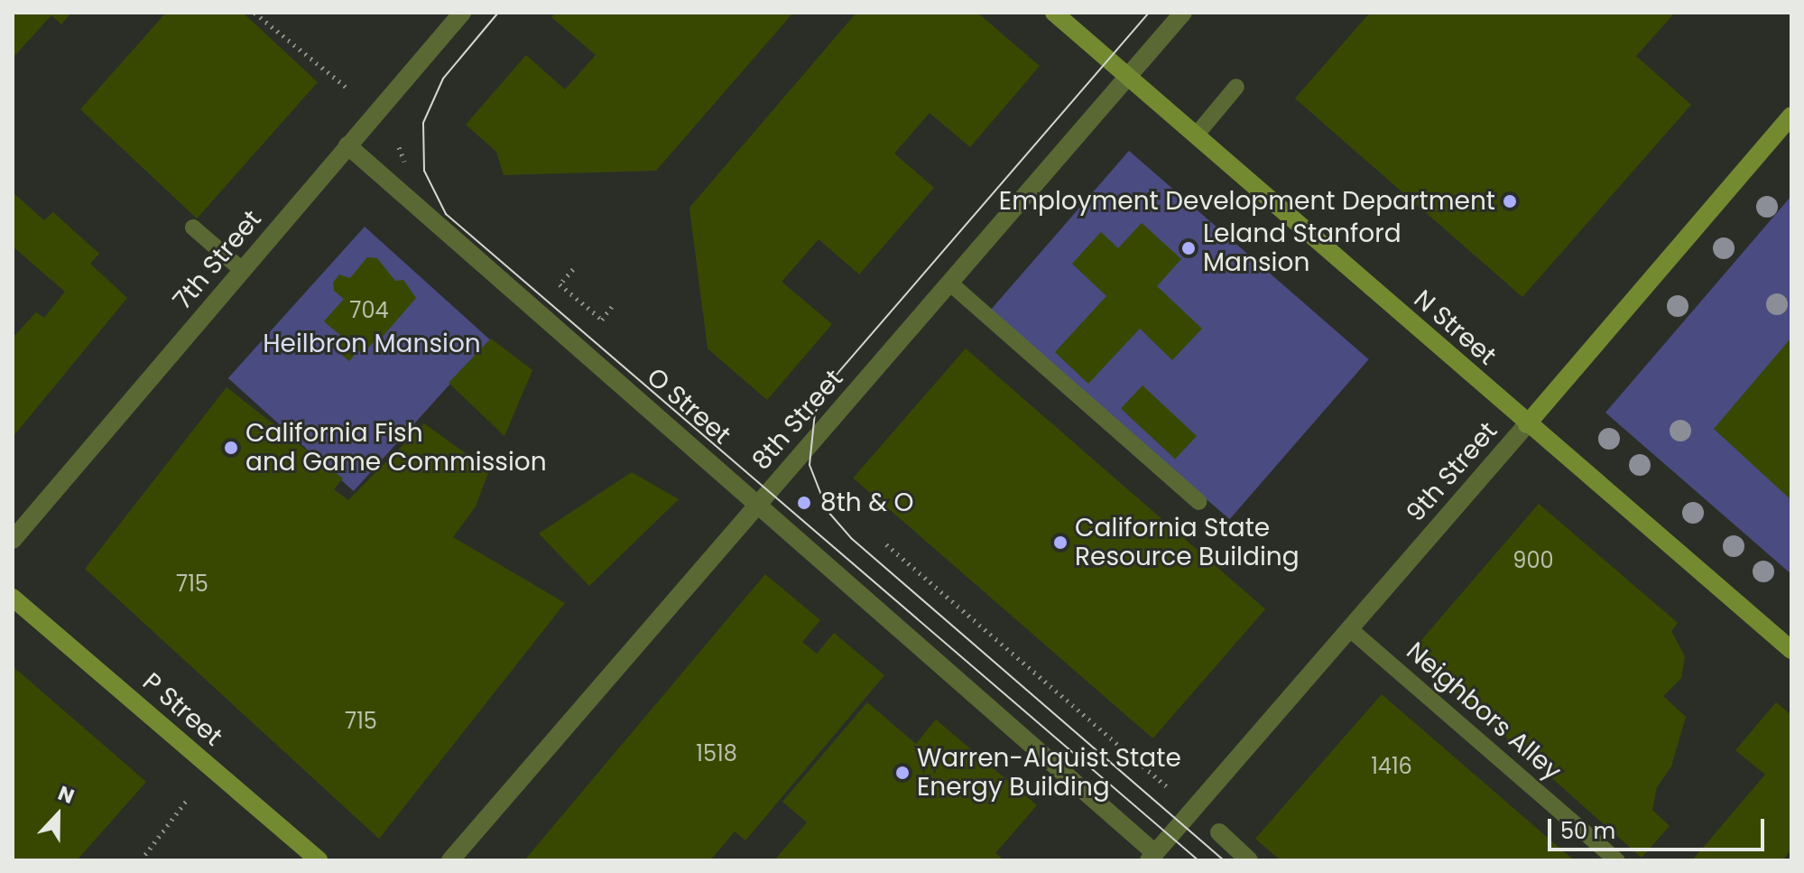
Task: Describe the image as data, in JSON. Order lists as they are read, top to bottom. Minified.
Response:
{"streets":{"main road":["N Street","9th Street","P Street"],"street":["7th Street","O Street","8th Street"],"lane":["Neighbors Alley"]},"crossings":[["7th Street","O Street"],["N Street","8th Street"],["N Street","9th Street"],["O Street","8th Street"],["O Street","9th Street"],["9th Street","Neighbors Alley"]],"parks":["Heilbron Mansion"],"places":["Employment Development Department","Leland Stanford Mansion","California Fish and Game Commission","8th & O","California State Resource Building","Warren-Alquist State Energy Building"],"house_numbers":["704","900","715","715","1518","1416"],"scale_bar":"50 m","north":"top"}
